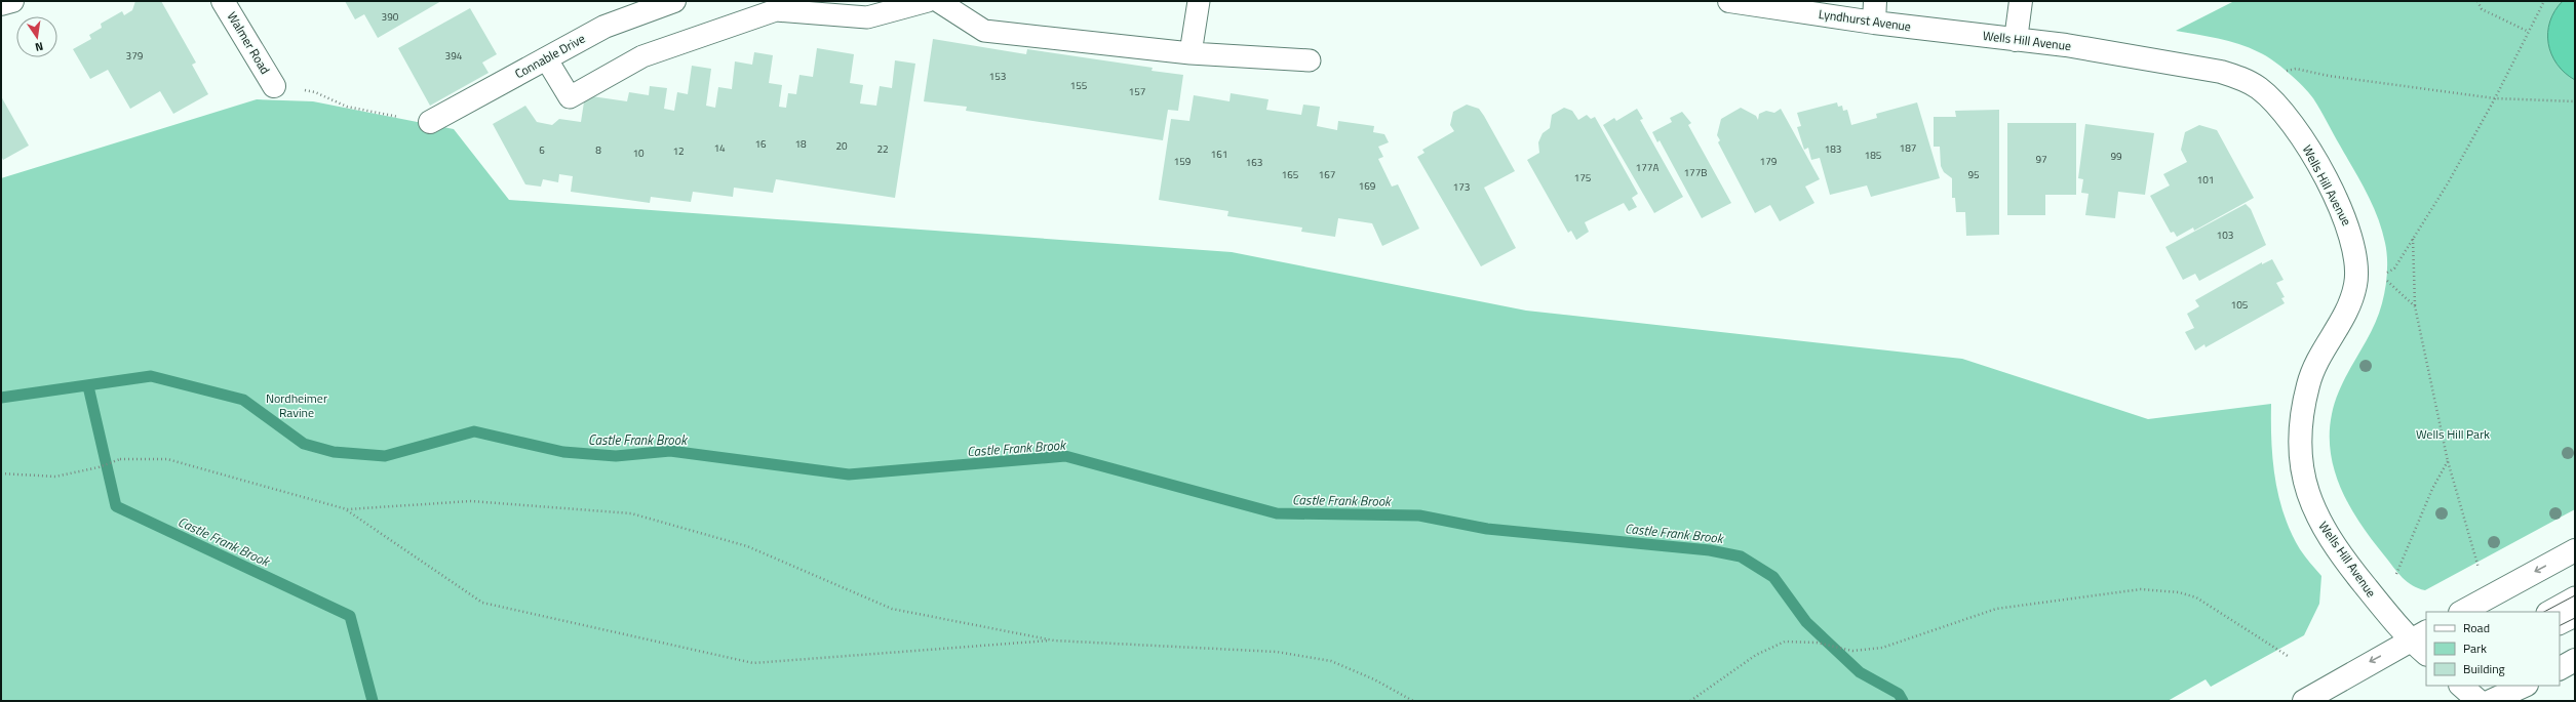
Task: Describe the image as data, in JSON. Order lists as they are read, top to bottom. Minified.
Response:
{"streets":{"street":["Lyndhurst Avenue","Wells Hill Avenue","Walmer Road","Connable Drive"]},"crossings":[["Lyndhurst Avenue","Wells Hill Avenue"]],"water":["Castle Frank Brook"],"parks":["Nordheimer Ravine","Wells Hill Park"],"house_numbers":["390","379","394","153","155","157","16","18","20","14","187","22","183","6","8","12","10","161","185","99","97","159","179","163","177A","177B","165","167","95","175","101","169","173","103","105"],"legend":["Road","Park","Building"],"north":"bottom"}
